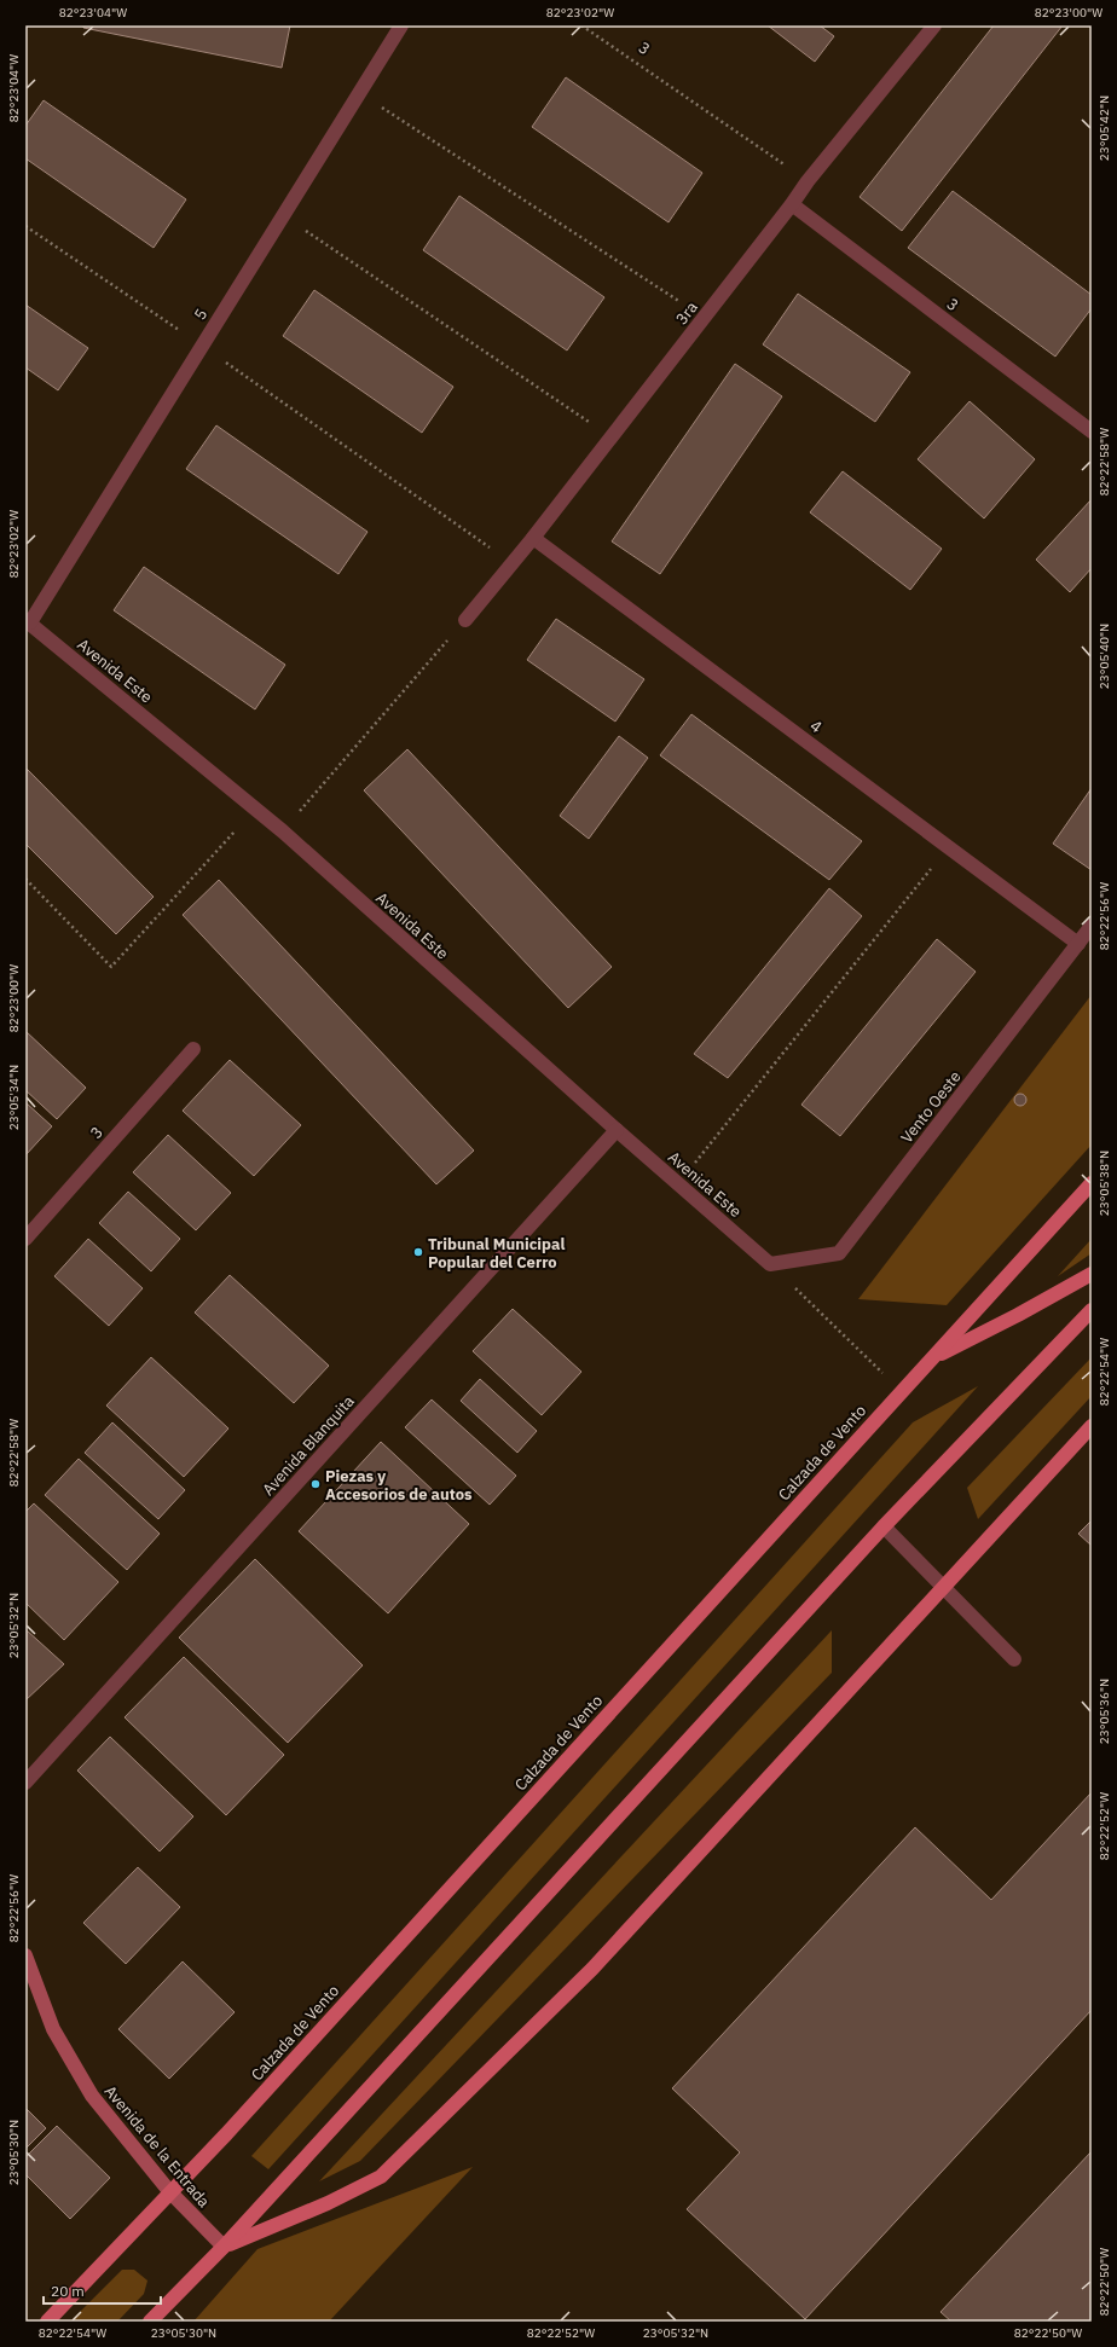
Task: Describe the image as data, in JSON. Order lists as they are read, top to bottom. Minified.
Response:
{"streets":{"main road":["Calzada de Vento"],"street":["3","3ra","5","Avenida Este","4","Vento Oeste","Avenida Blanquita","Avenida de la Entrada"]},"crossings":[["3","3ra"],["3ra","4"],["5","Avenida Este"],["Avenida Este","Vento Oeste"],["Avenida Este","Avenida Blanquita"],["4","Vento Oeste"],["Calzada de Vento","Avenida de la Entrada"]],"places":["Tribunal Municipal Popular del Cerro","Piezas y Accesorios de autos"],"scale_bar":"20 m","coordinates":["82°23'04\"W","82°23'02\"W","82°23'00\"W","23°05'42\"N","82°22'58\"W","23°05'40\"N","82°22'56\"W","23°05'34\"N","23°05'38\"N","82°22'54\"W","23°05'32\"N","23°05'36\"N","82°22'52\"W","23°05'30\"N","82°22'50\"W"]}
